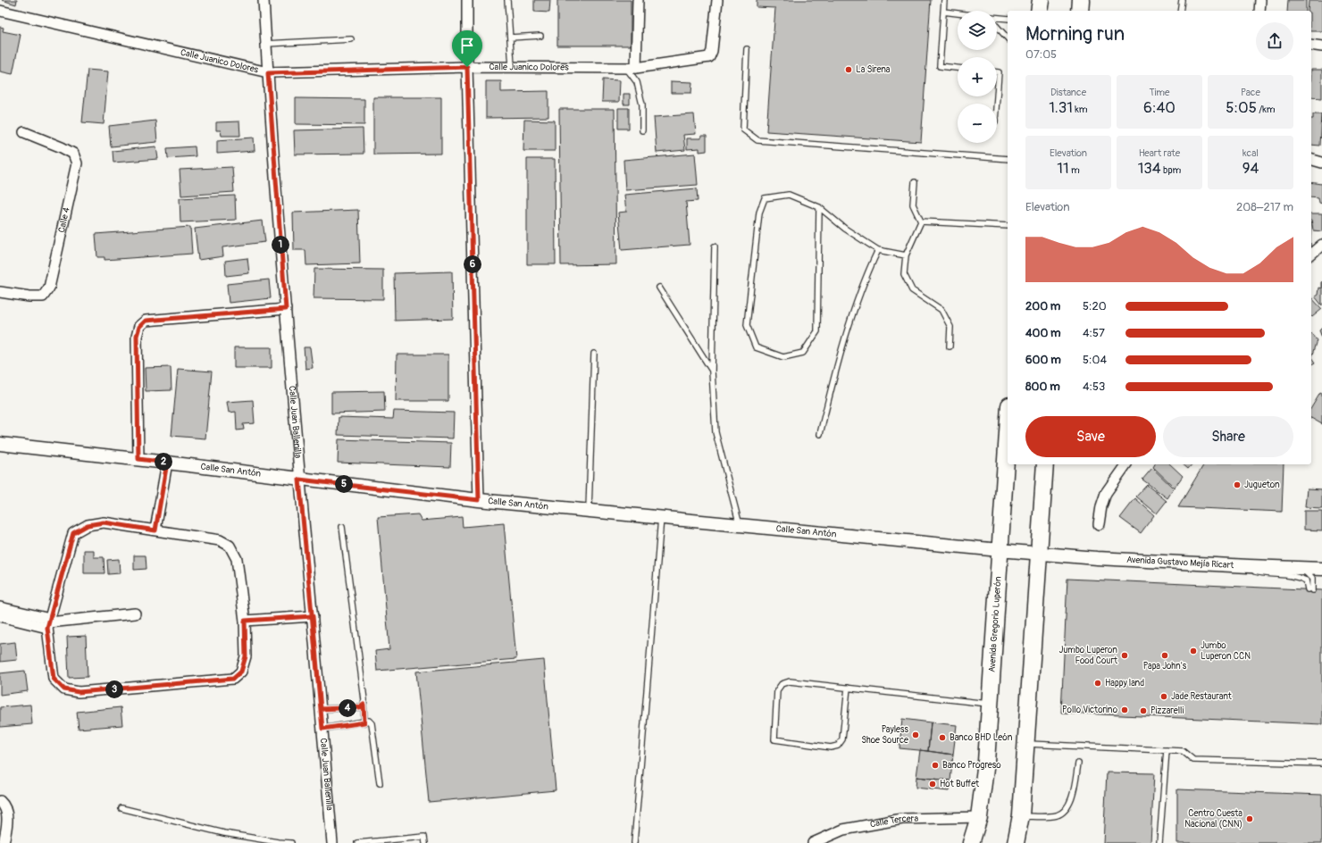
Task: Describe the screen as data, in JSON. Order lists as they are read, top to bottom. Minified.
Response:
{"streets":{"main road":["Avenida Gregorio Luperón"],"street":["Calle Juanico Dolores","Calle 4","Calle Juan Ballenilla","Calle San Antón","Avenida Gustavo Mejía Ricart","Calle Tercera"]},"crossings":[["Calle Juanico Dolores","Calle Juan Ballenilla"],["Calle Juan Ballenilla","Calle San Antón"],["Calle San Antón","Avenida Gustavo Mejía Ricart"],["Calle San Antón","Avenida Gregorio Luperón"],["Avenida Gregorio Luperón","Calle Tercera"]],"places":["La Sirena","Jugueton","Jumbo Luperon CCN","Jumbo Luperon Food Court","Papa John's","Happy land","Jade Restaurant","Pollo Victorino","Pizzarelli","Payless Shoe Source","Banco BHD León","Banco Progreso","Hot Buffet","Centro Cuesta Nacional (CNN)"],"page":{"map_buttons":["+","−"],"heading":["Morning run","07:05"],"stats":[["Distance","1.31 km"],["Time","6:40"],["Pace","5:05 /km"],["Elevation","11 m"],["Heart rate","134 bpm"],["kcal","94"]],"chart":["Elevation","208–217 m"],"pins":["1","6","2","5","3","4"],"list":[{"name":"200 m","note":"5:20"},{"name":"400 m","note":"4:57"},{"name":"600 m","note":"5:04"},{"name":"800 m","note":"4:53"}],"buttons":["Save","Share"]}}
